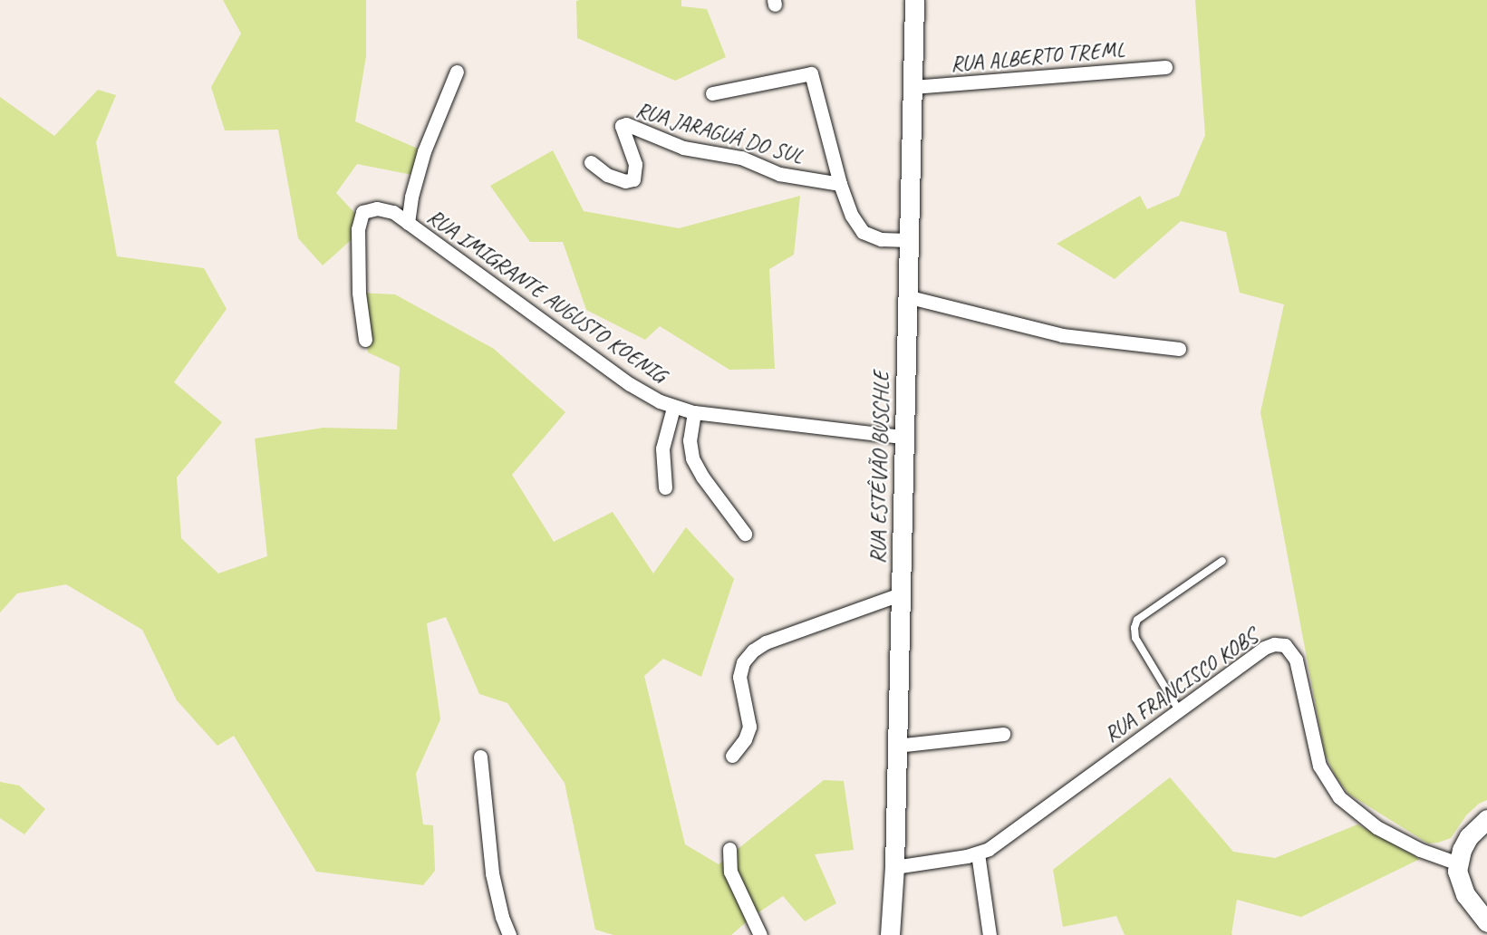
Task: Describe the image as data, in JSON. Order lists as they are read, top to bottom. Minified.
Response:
{"streets":{"street":["RUA ALBERTO TREML","RUA JARAGUÁ DO SUL","RUA IMIGRANTE AUGUSTO KOENIG","RUA ESTÊVÃO BUSCHLE","RUA FRANCISCO KOBS"]},"crossings":[["RUA ALBERTO TREML","RUA ESTÊVÃO BUSCHLE"],["RUA IMIGRANTE AUGUSTO KOENIG","RUA ESTÊVÃO BUSCHLE"],["RUA ESTÊVÃO BUSCHLE","RUA FRANCISCO KOBS"]]}
